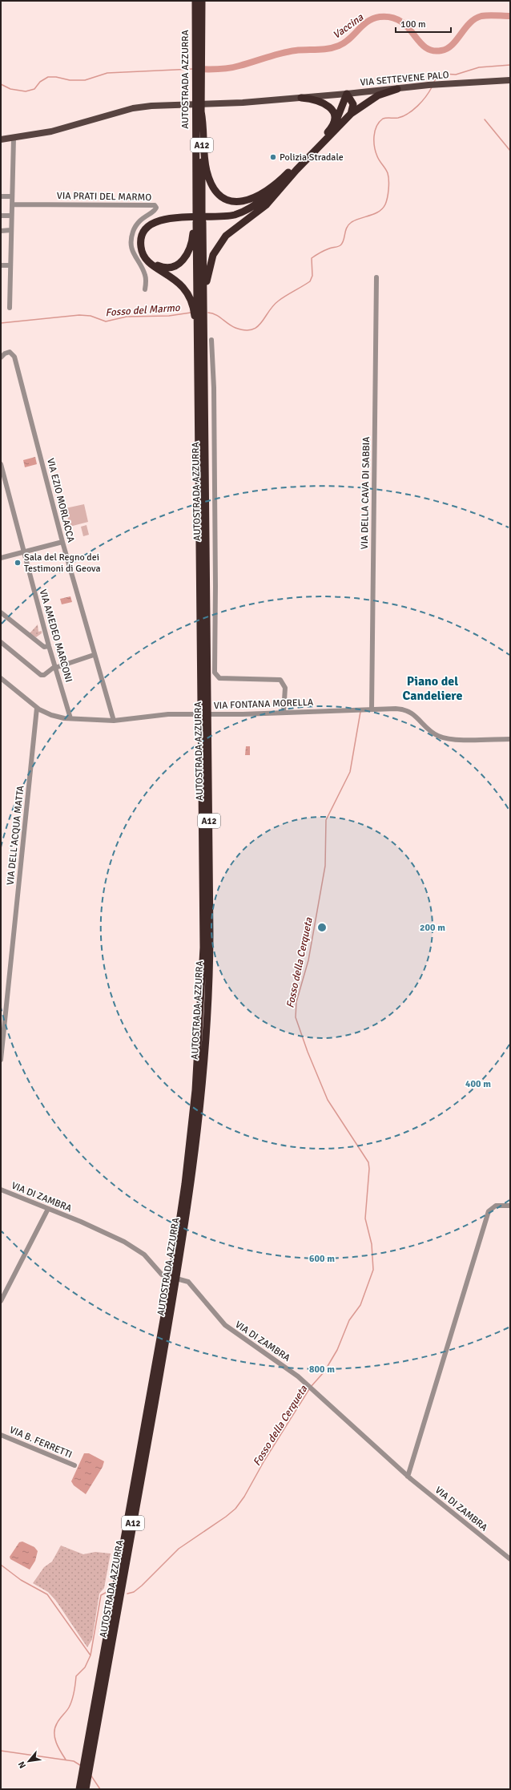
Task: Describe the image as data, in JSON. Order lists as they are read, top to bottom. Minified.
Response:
{"streets":{"highway":["AUTOSTRADA AZZURRA","A12"],"main road":["VIA SETTEVENE PALO"],"street":["VIA PRATI DEL MARMO","VIA DELLA CAVA DI SABBIA","VIA EZIO MORLACCA","VIA AMEDEO MARCONI","VIA FONTANA MORELLA","VIA DELL'ACQUA MATTA","VIA DI ZAMBRA","VIA B. FERRETTI"]},"crossings":[["VIA DELLA CAVA DI SABBIA","VIA FONTANA MORELLA"],["VIA EZIO MORLACCA","VIA FONTANA MORELLA"],["VIA AMEDEO MARCONI","VIA FONTANA MORELLA"],["VIA FONTANA MORELLA","VIA DELL'ACQUA MATTA"]],"districts":["Piano del Candeliere"],"water":["Vaccina","Fosso del Marmo","Fosso della Cerqueta"],"places":["Polizia Stradale","Sala del Regno dei Testimoni di Geova"],"scale_bar":"100 m","north":"bottom left","rings":["200 m","400 m","600 m","800 m"]}
